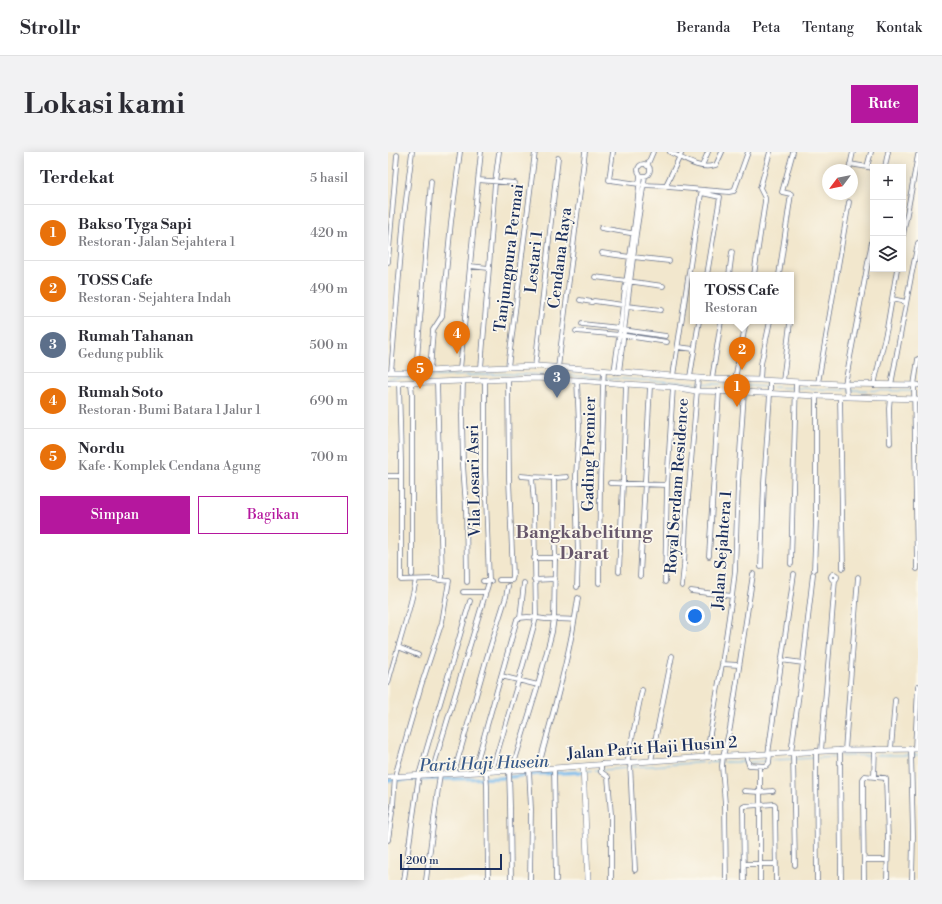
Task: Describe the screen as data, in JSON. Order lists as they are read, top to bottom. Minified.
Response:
{"streets":{"street":["Tanjungpura Permai","Cendana Raya","Lestari 1","Gading Premier","Vila Losari Asri","Royal Serdam Residence","Jalan Sejahtera 1","Jalan Parit Haji Husin 2"]},"crossings":[["Vila Losari Asri","Jalan Parit Haji Husin 2"],["Jalan Sejahtera 1","Jalan Parit Haji Husin 2"]],"districts":["Bangkabelitung Darat"],"water":["Parit Haji Husein"],"scale_bar":"200 m","north":"bottom left","page":{"header":"Strollr","nav":["Beranda","Peta","Tentang","Kontak"],"buttons":["Rute",["Simpan","Bagikan"]],"title":"Lokasi kami","heading":["Terdekat","5 hasil"],"map_buttons":["+","−"],"list":[{"mark":"1","name":"Bakso Tyga Sapi","note":"Restoran · Jalan Sejahtera 1","value":"420 m"},{"mark":"2","name":"TOSS Cafe","note":"Restoran · Sejahtera Indah","value":"490 m"},{"mark":"3","name":"Rumah Tahanan","note":"Gedung publik","value":"500 m"},{"mark":"4","name":"Rumah Soto","note":"Restoran · Bumi Batara 1 Jalur 1","value":"690 m"},{"mark":"5","name":"Nordu","note":"Kafe · Komplek Cendana Agung","value":"700 m"}],"popup":["TOSS Cafe","Restoran"],"pins":["4","2","5","3","1"],"scale":"200 m"}}
